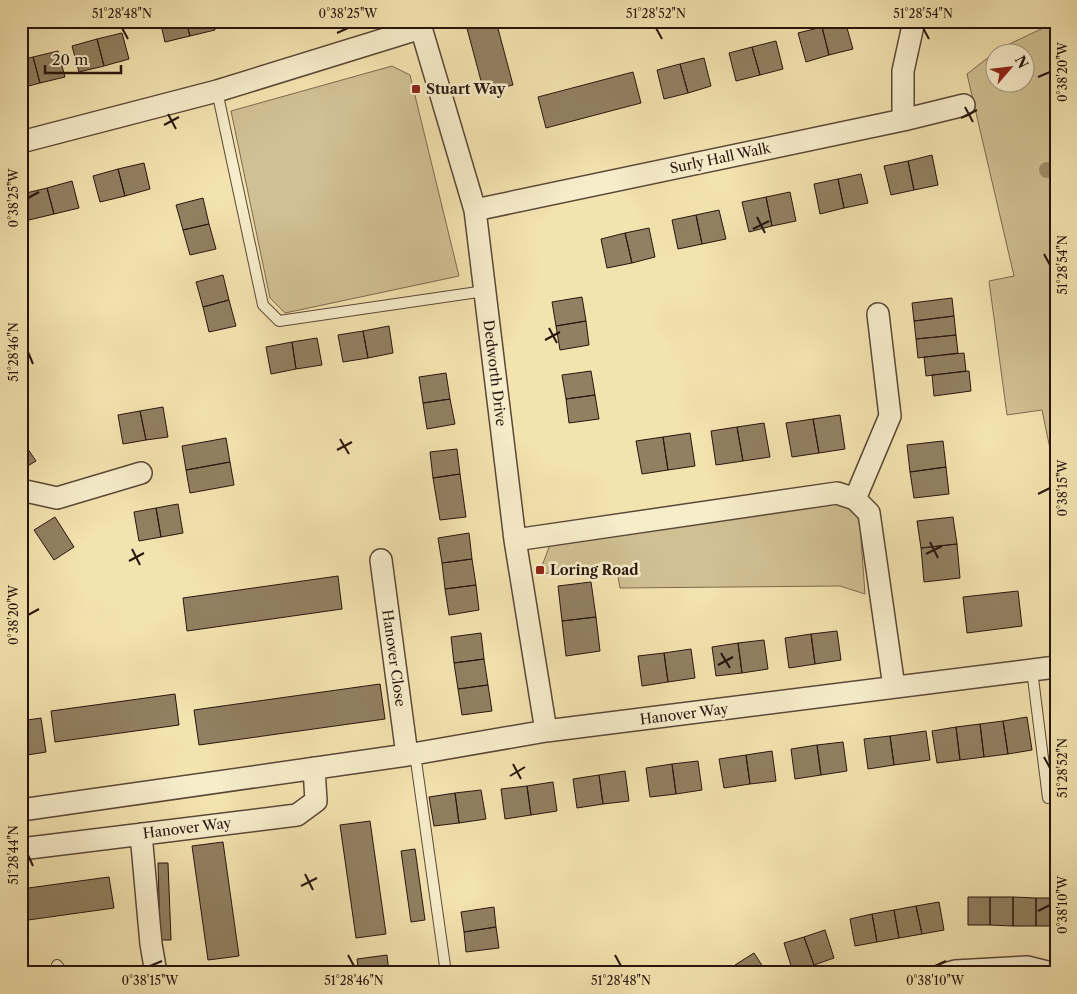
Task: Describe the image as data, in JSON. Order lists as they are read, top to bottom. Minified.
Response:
{"streets":{"street":["Surly Hall Walk","Dedworth Drive","Hanover Close","Hanover Way"]},"crossings":[["Surly Hall Walk","Dedworth Drive"],["Dedworth Drive","Hanover Way"],["Hanover Close","Hanover Way"]],"places":{"transit":["Stuart Way","Loring Road"]},"scale_bar":"20 m","north":"top right","coordinates":["51°28'48\"N","0°38'25\"W","51°28'52\"N","51°28'54\"N","0°38'20\"W","51°28'46\"N","0°38'15\"W","51°28'44\"N","0°38'10\"W"]}
